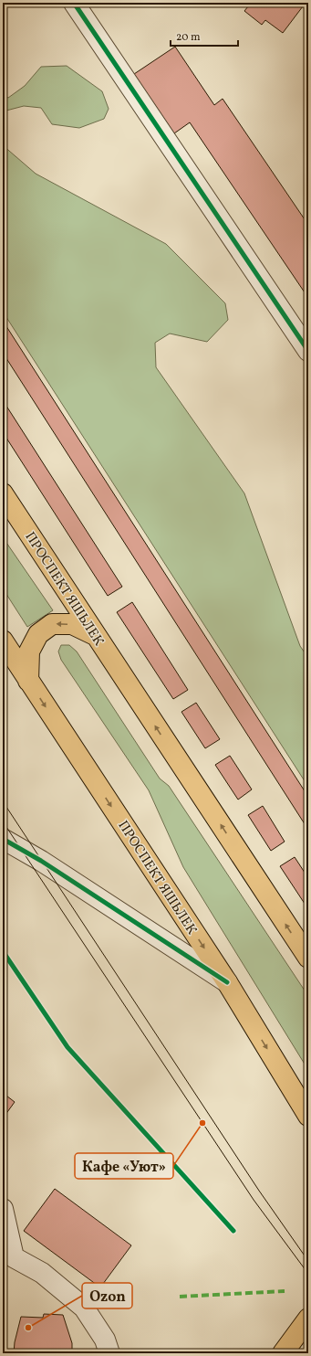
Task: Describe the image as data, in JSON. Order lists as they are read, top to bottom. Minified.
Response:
{"streets":{"main road":["ПРОСПЕКТ ЯШЬЛЕК"]},"places":["Кафе «Уют»","Ozon"],"scale_bar":"20 m"}
